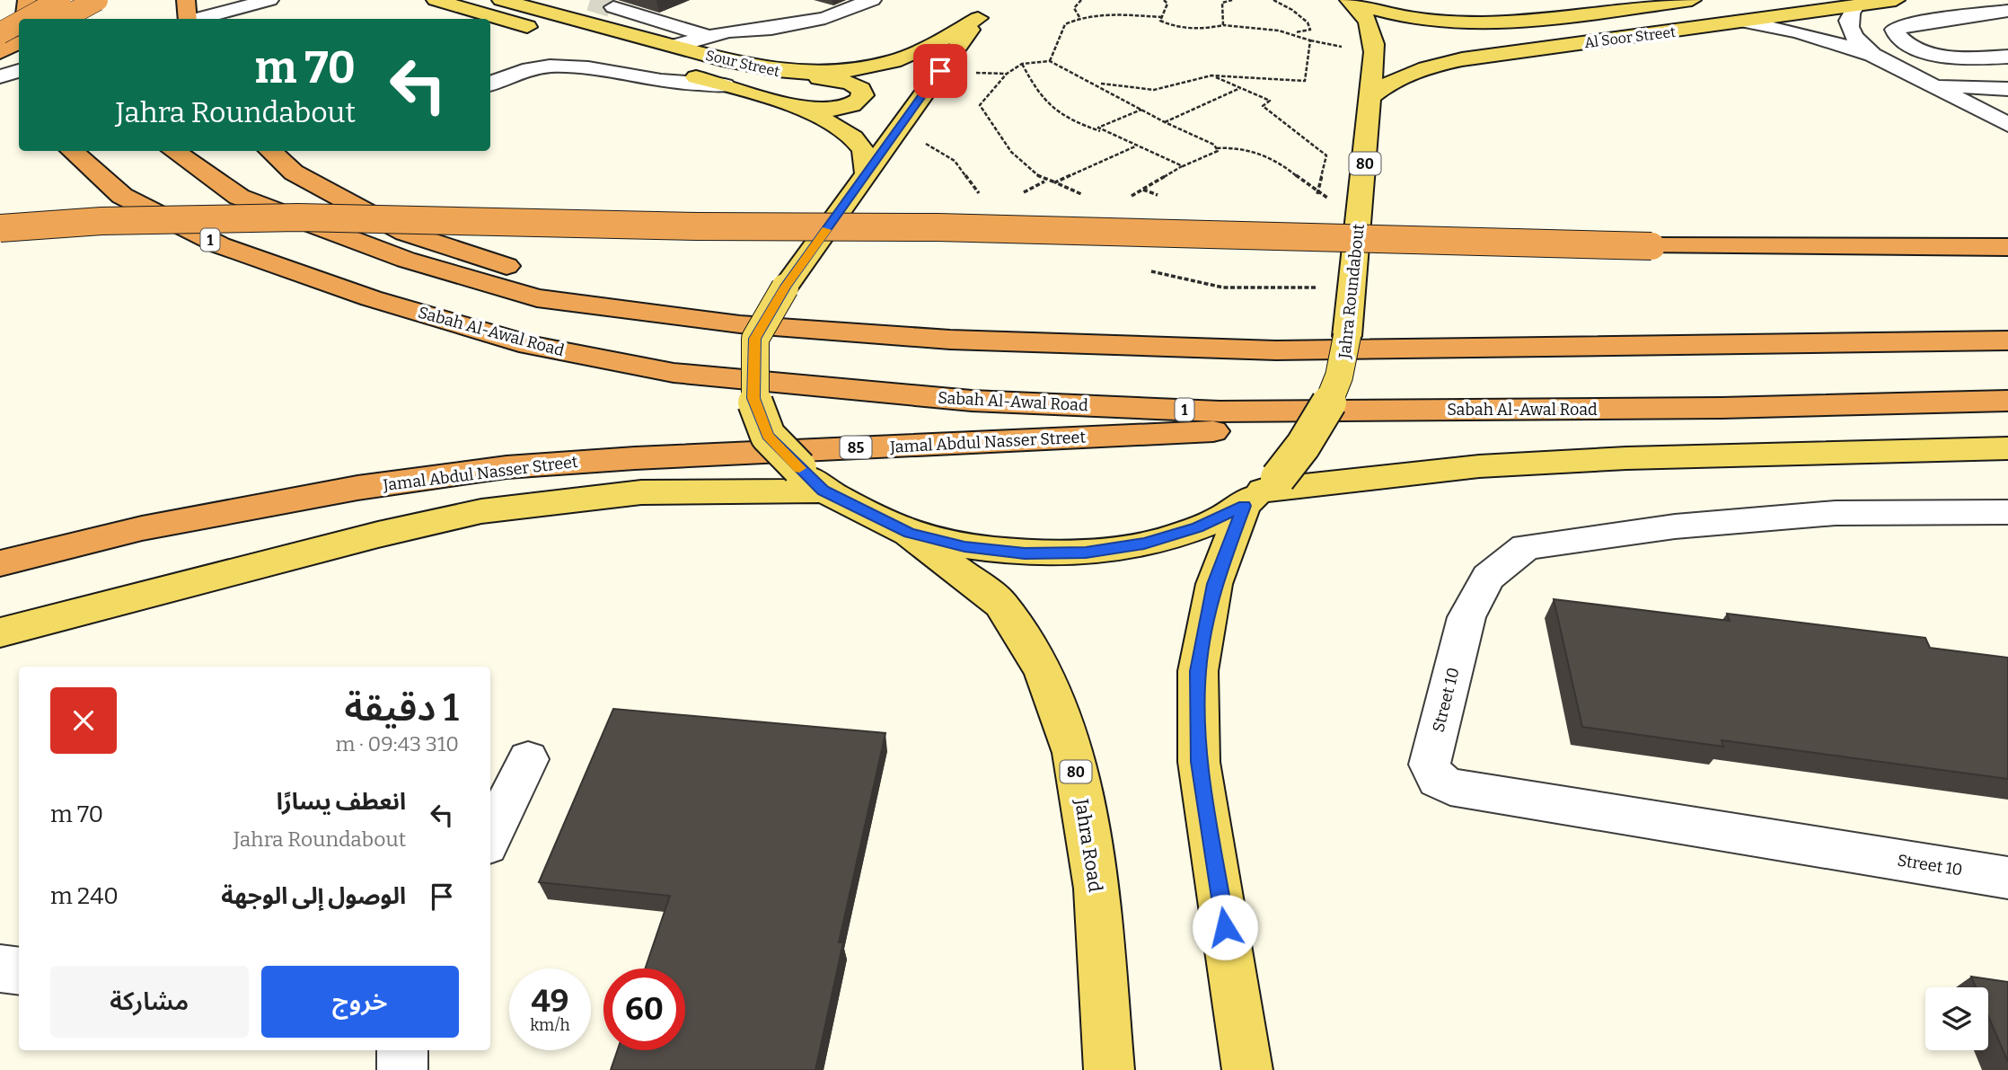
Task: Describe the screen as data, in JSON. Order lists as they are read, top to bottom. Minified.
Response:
{"streets":{"highway":["1","Sabah Al-Awal Road","Jamal Abdul Nasser Street","85"],"main road":["Al Soor Street","Sour Street","80","Jahra Roundabout","Jahra Road"],"street":["Street 10"]},"crossings":[["Al Soor Street","Jahra Roundabout"],["Sour Street","Jahra Roundabout"],["80","Jahra Roundabout"],["Jahra Roundabout","Jahra Road"],["Sabah Al-Awal Road","Jamal Abdul Nasser Street"]],"page":{"turn":["70 m","Jahra Roundabout"],"heading":["1 دقيقة","310 m · 09:43"],"list":[{"name":"انعطف يسارًا","note":"Jahra Roundabout","value":"70 m"},{"name":"الوصول إلى الوجهة","value":"240 m"}],"buttons":["خروج","مشاركة"],"speed":"49 km/h","limit":"60"}}
